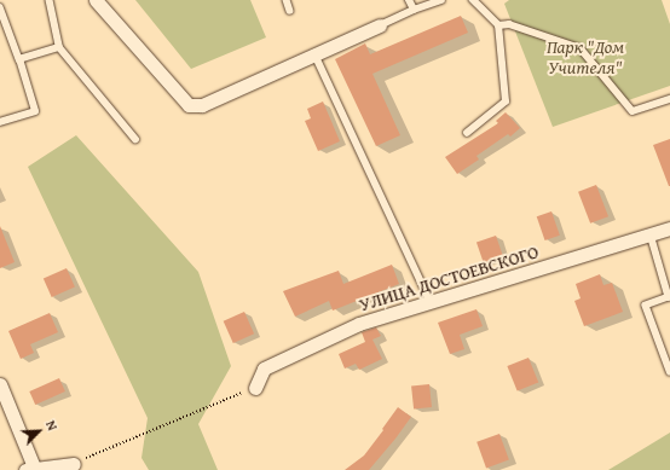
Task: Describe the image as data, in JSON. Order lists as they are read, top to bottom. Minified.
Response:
{"streets":{"street":["УЛИЦА ДОСТОЕВСКОГО"]},"parks":["Парк \"Дом Учителя\""],"north":"top right"}
